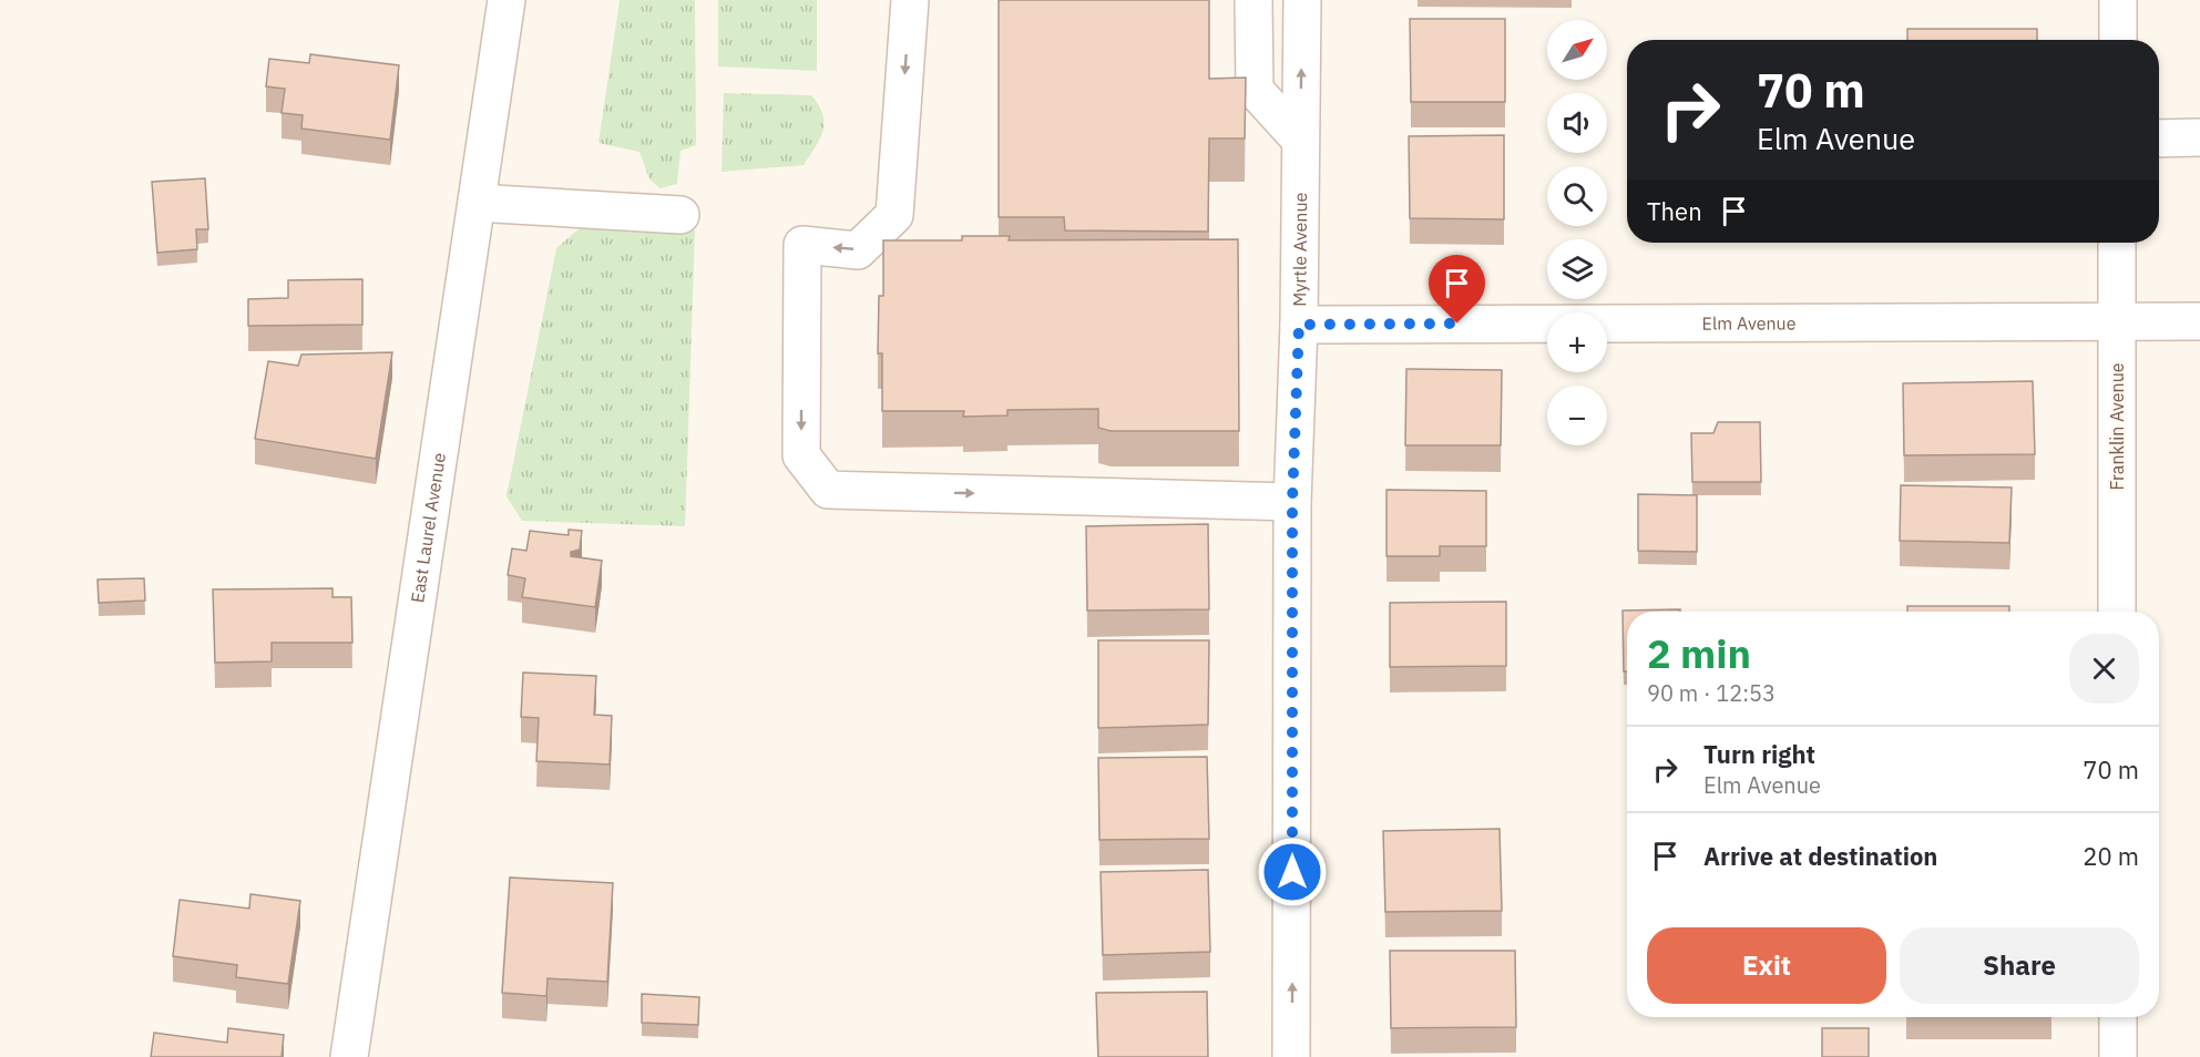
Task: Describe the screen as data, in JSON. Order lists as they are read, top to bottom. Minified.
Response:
{"streets":{"street":["Myrtle Avenue","Elm Avenue","Franklin Avenue","East Laurel Avenue"]},"crossings":[["Myrtle Avenue","Elm Avenue"],["Elm Avenue","Franklin Avenue"]],"one_way":["Myrtle Avenue"],"north":"top right","page":{"map_buttons":["+","−"],"turn":["70 m","Elm Avenue"],"then":"Then","heading":["2 min","90 m · 12:53"],"list":[{"name":"Turn right","note":"Elm Avenue","value":"70 m"},{"name":"Arrive at destination","value":"20 m"}],"buttons":["Exit","Share"]}}
